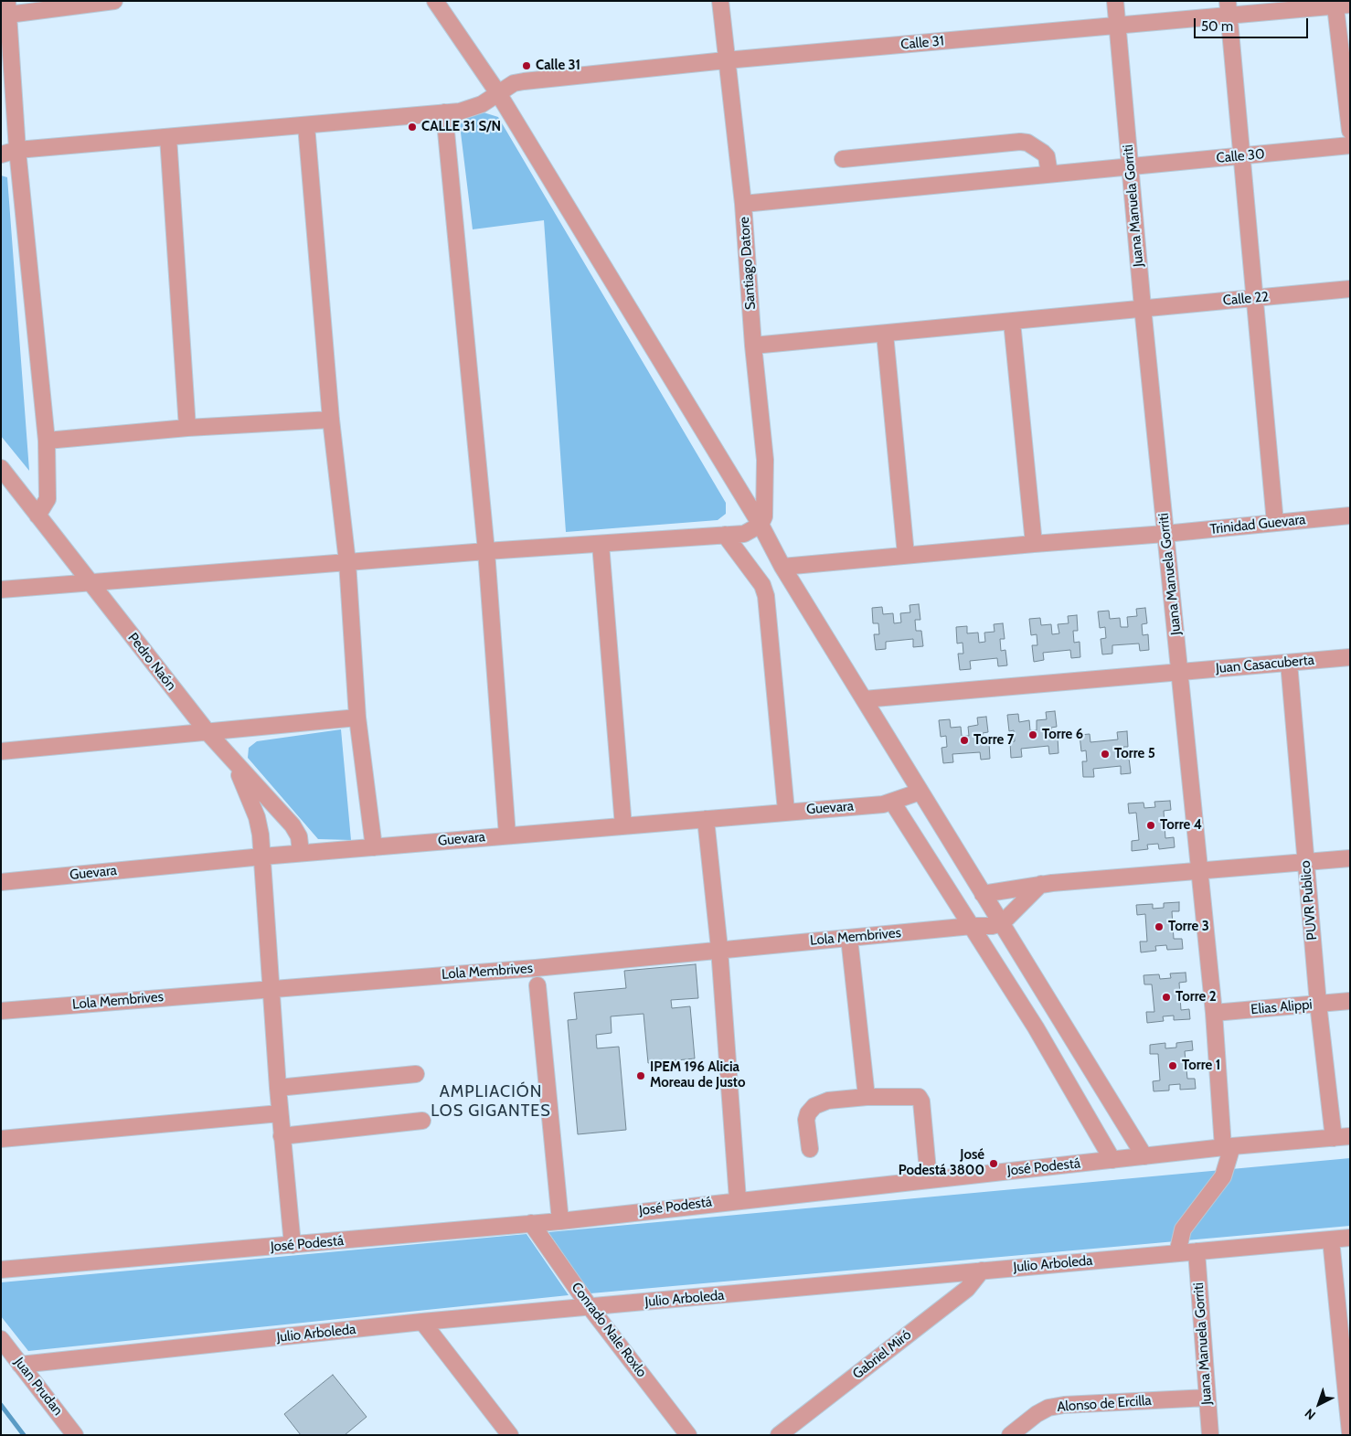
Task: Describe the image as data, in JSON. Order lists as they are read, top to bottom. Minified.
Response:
{"streets":{"street":["Calle 31","Calle 30","Juana Manuela Gorriti","Santiago Datore","Calle 22","Trinidad Guevara","Pedro Naón","Juan Casacuberta","Guevara","PUVR Publico","Lola Membrives","Elias Alippi","José Podestá","Julio Arboleda","Conrado Nale Roxlo","Gabriel Miró","Juan Prudan","Alonso de Ercilla"]},"crossings":[["Calle 31","Juana Manuela Gorriti"],["Calle 31","Santiago Datore"],["Calle 30","Juana Manuela Gorriti"],["Calle 30","Santiago Datore"],["Juana Manuela Gorriti","Calle 22"],["Juana Manuela Gorriti","Trinidad Guevara"],["Juana Manuela Gorriti","Juan Casacuberta"],["Juana Manuela Gorriti","Elias Alippi"],["Juana Manuela Gorriti","José Podestá"],["Juana Manuela Gorriti","Julio Arboleda"],["Juana Manuela Gorriti","Alonso de Ercilla"],["Santiago Datore","Calle 22"],["Pedro Naón","Guevara"],["Juan Casacuberta","PUVR Publico"],["PUVR Publico","Elias Alippi"],["PUVR Publico","José Podestá"],["José Podestá","Conrado Nale Roxlo"],["Julio Arboleda","Conrado Nale Roxlo"],["Julio Arboleda","Gabriel Miró"],["Julio Arboleda","Juan Prudan"]],"districts":["AMPLIACIÓN LOS GIGANTES"],"places":["Calle 31","CALLE 31 S/N","Torre 6","Torre 7","Torre 5","Torre 4","Torre 3","Torre 2","Torre 1","IPEM 196 Alicia Moreau de Justo","José Podestá 3800"],"scale_bar":"50 m","north":"bottom left"}
